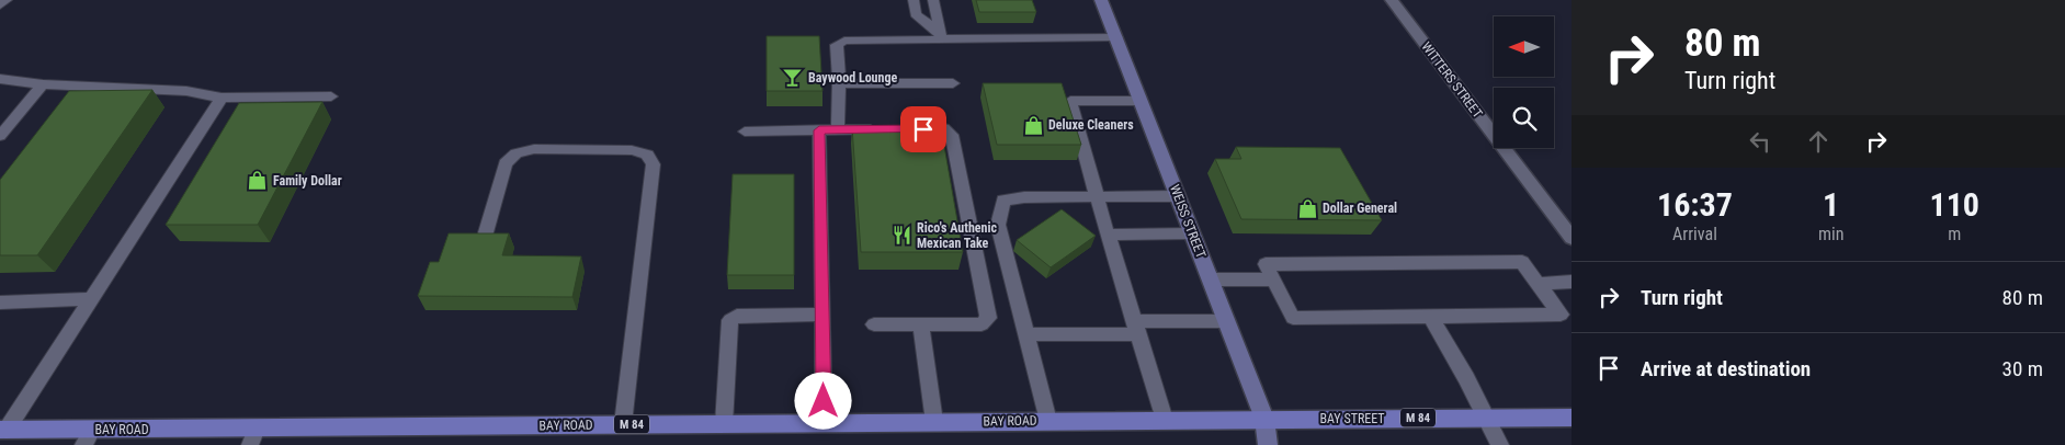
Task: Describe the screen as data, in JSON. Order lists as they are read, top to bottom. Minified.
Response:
{"streets":{"main road":["M 84","BAY STREET","BAY ROAD"],"street":["WITTERS STREET","WEISS STREET"]},"crossings":[["WEISS STREET","BAY STREET"],["WEISS STREET","BAY ROAD"],["BAY STREET","BAY ROAD"]],"places":{"bar":["Baywood Lounge"],"shop":["Deluxe Cleaners","Family Dollar","Dollar General"],"restaurant":["Rico's Authenic Mexican Take"]},"north":"left","page":{"turn":["80 m","Turn right"],"eta":["16:37","Arrival","1","min","110","m"],"list":[{"name":"Turn right","value":"80 m"},{"name":"Arrive at destination","value":"30 m"}]}}
